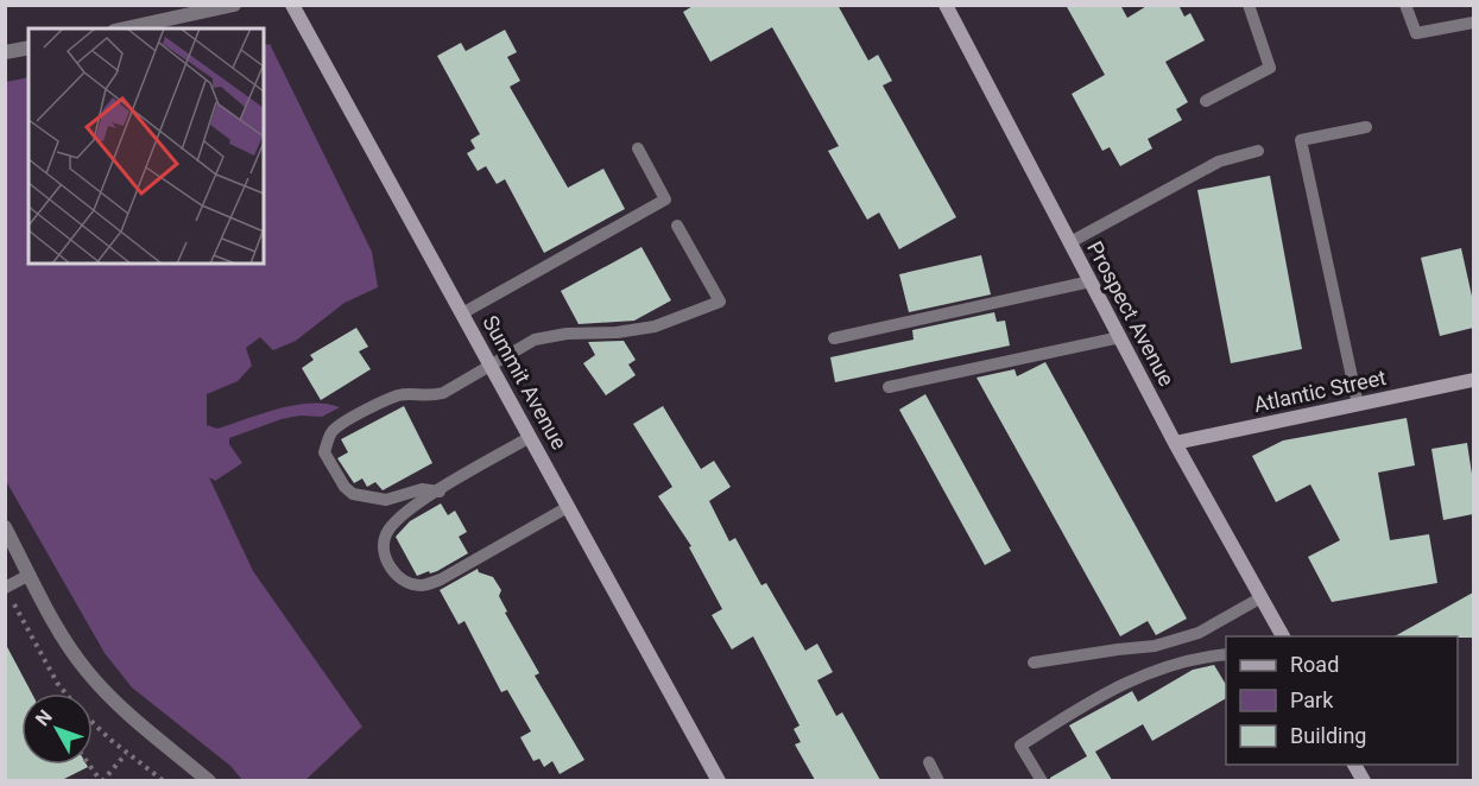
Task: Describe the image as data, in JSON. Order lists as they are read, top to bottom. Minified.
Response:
{"streets":{"street":["Prospect Avenue","Summit Avenue","Atlantic Street"]},"crossings":[["Prospect Avenue","Atlantic Street"]],"legend":["Road","Park","Building"],"north":"top left"}
